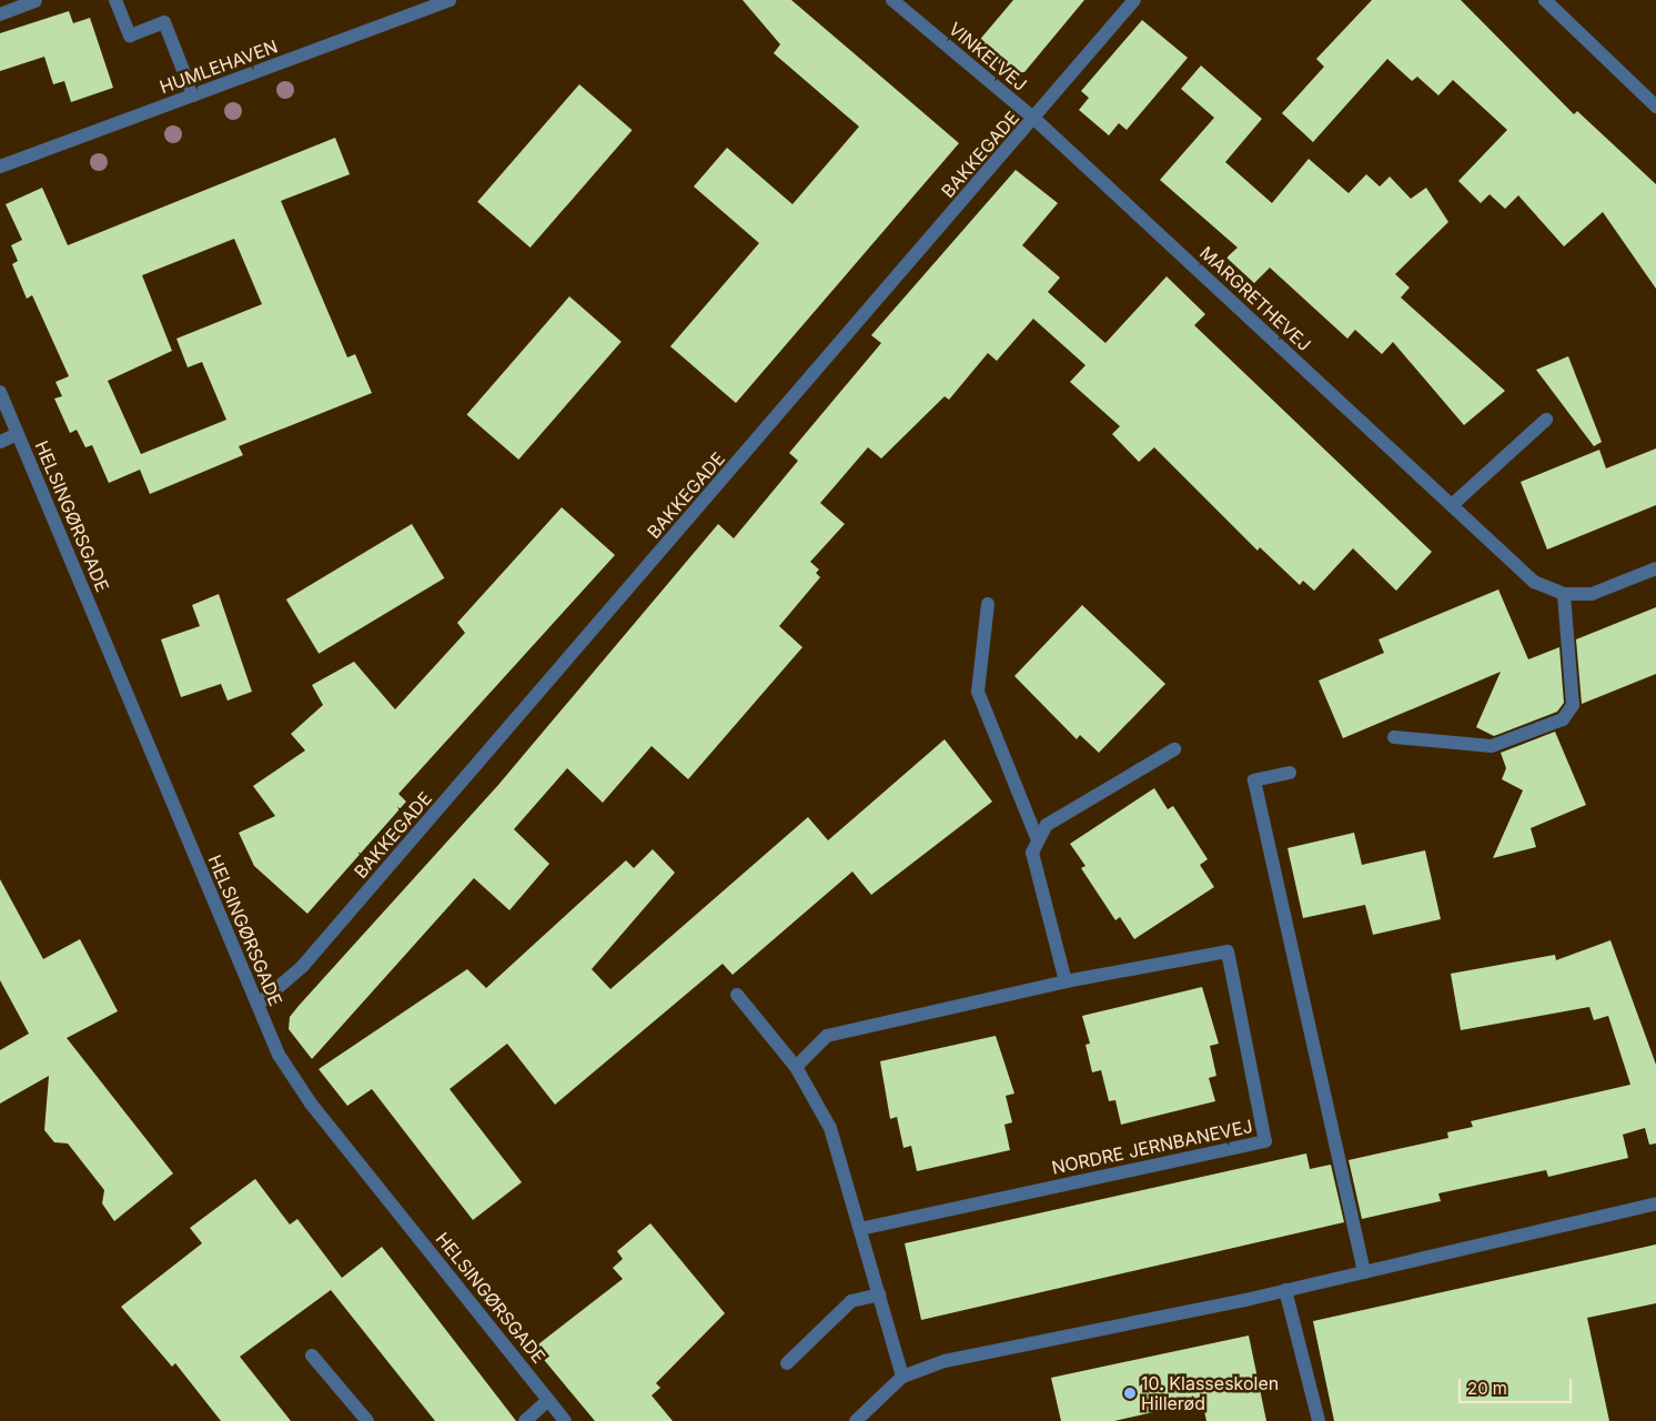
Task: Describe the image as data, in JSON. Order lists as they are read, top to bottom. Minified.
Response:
{"streets":{"street":["VINKELVEJ","HUMLEHAVEN","BAKKEGADE","MARGRETHEVEJ","HELSINGØRSGADE","NORDRE JERNBANEVEJ"]},"crossings":[["VINKELVEJ","BAKKEGADE"],["VINKELVEJ","MARGRETHEVEJ"],["BAKKEGADE","MARGRETHEVEJ"],["BAKKEGADE","HELSINGØRSGADE"]],"places":["10. Klasseskolen Hillerød"],"scale_bar":"20 m"}
